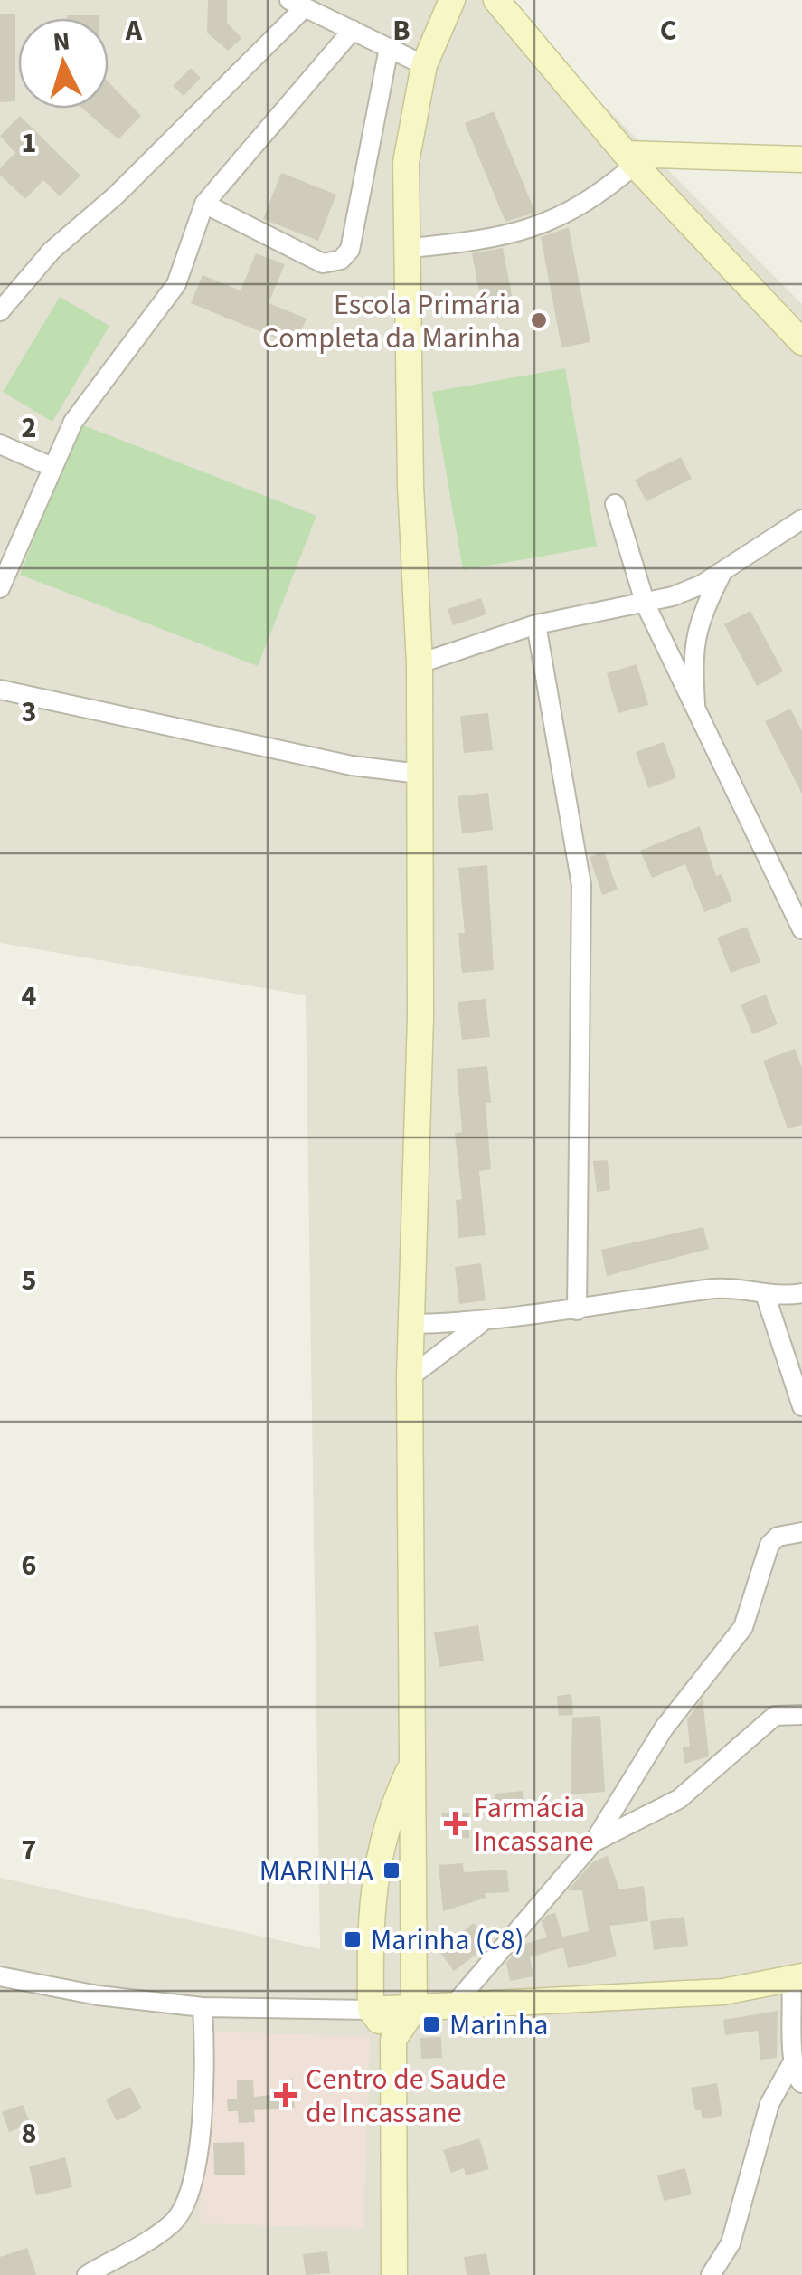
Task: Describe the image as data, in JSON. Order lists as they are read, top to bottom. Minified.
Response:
{"places":{"other":["Escola Primária Completa da Marinha"],"health":["Farmácia Incassane","Centro de Saude de Incassane"],"transit":["MARINHA","Marinha (C8)","Marinha"]},"north":"top","grid":{"columns":["A","B","C"],"rows":["1","2","3","4","5","6","7","8"]}}
